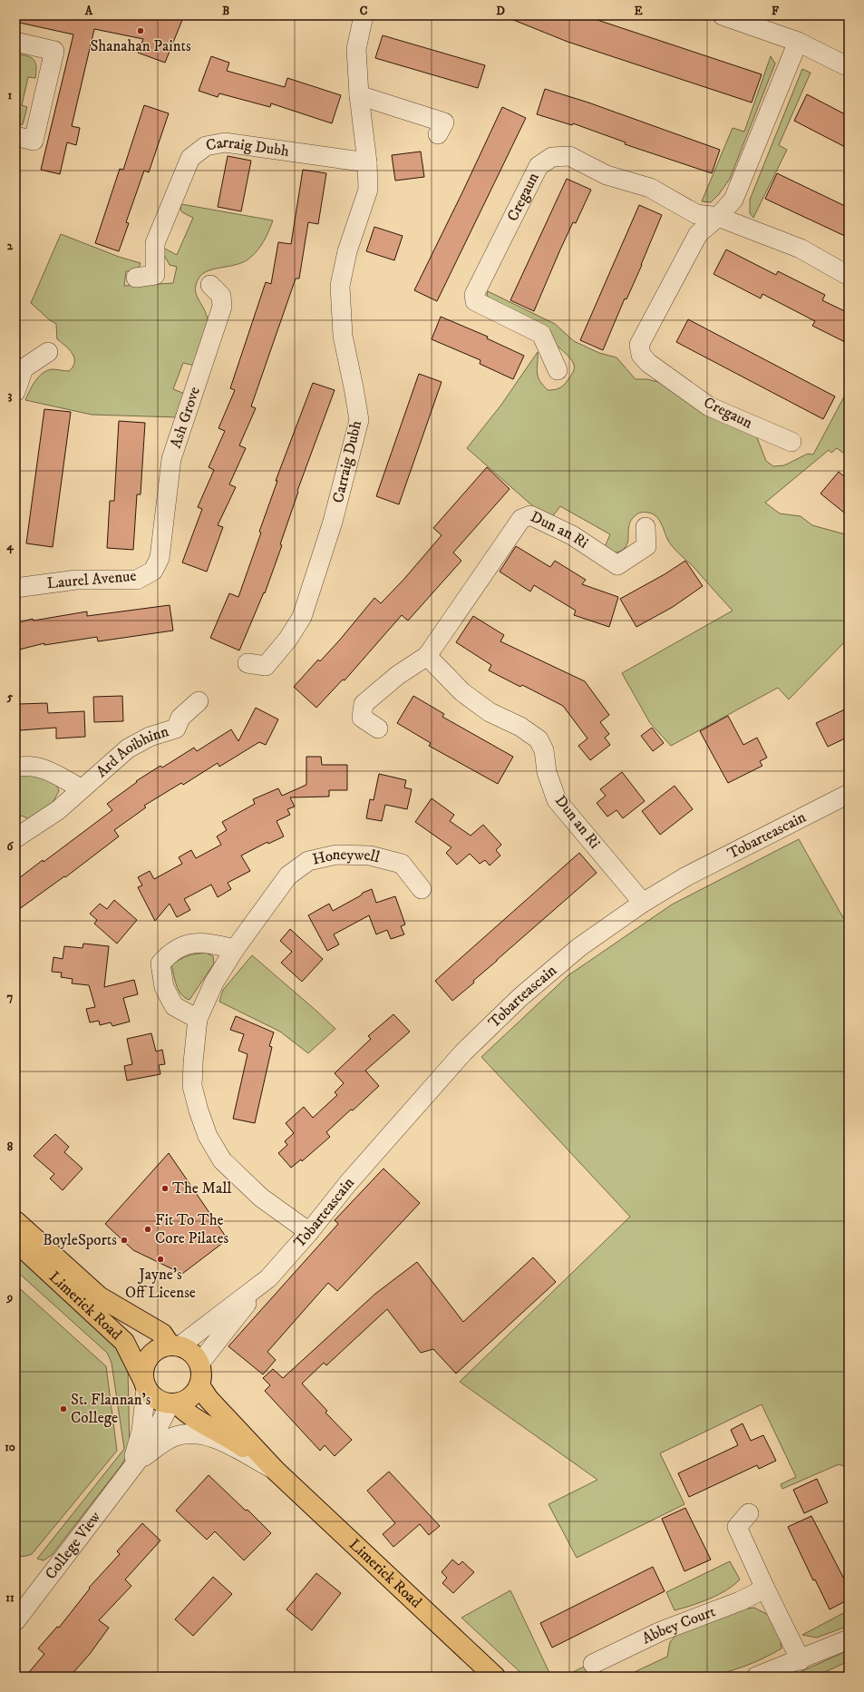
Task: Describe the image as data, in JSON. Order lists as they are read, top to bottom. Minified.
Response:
{"streets":{"main road":["Limerick Road"],"street":["Carraig Dubh","Cregaun","Ash Grove","Dun an Ri","Laurel Avenue","Ard Aoibhinn","Tobarteascain","Honeywell","College View","Abbey Court"]},"crossings":[["Ash Grove","Laurel Avenue"],["Dun an Ri","Tobarteascain"],["Tobarteascain","Honeywell"],["Tobarteascain","Limerick Road"],["Tobarteascain","College View"],["Limerick Road","College View"]],"places":["Shanahan Paints","The Mall","Fit To The Core Pilates","BoyleSports","Jayne's Off License","St. Flannan's College"],"grid":{"columns":["A","B","C","D","E","F"],"rows":["1","2","3","4","5","6","7","8","9","10","11"]}}
